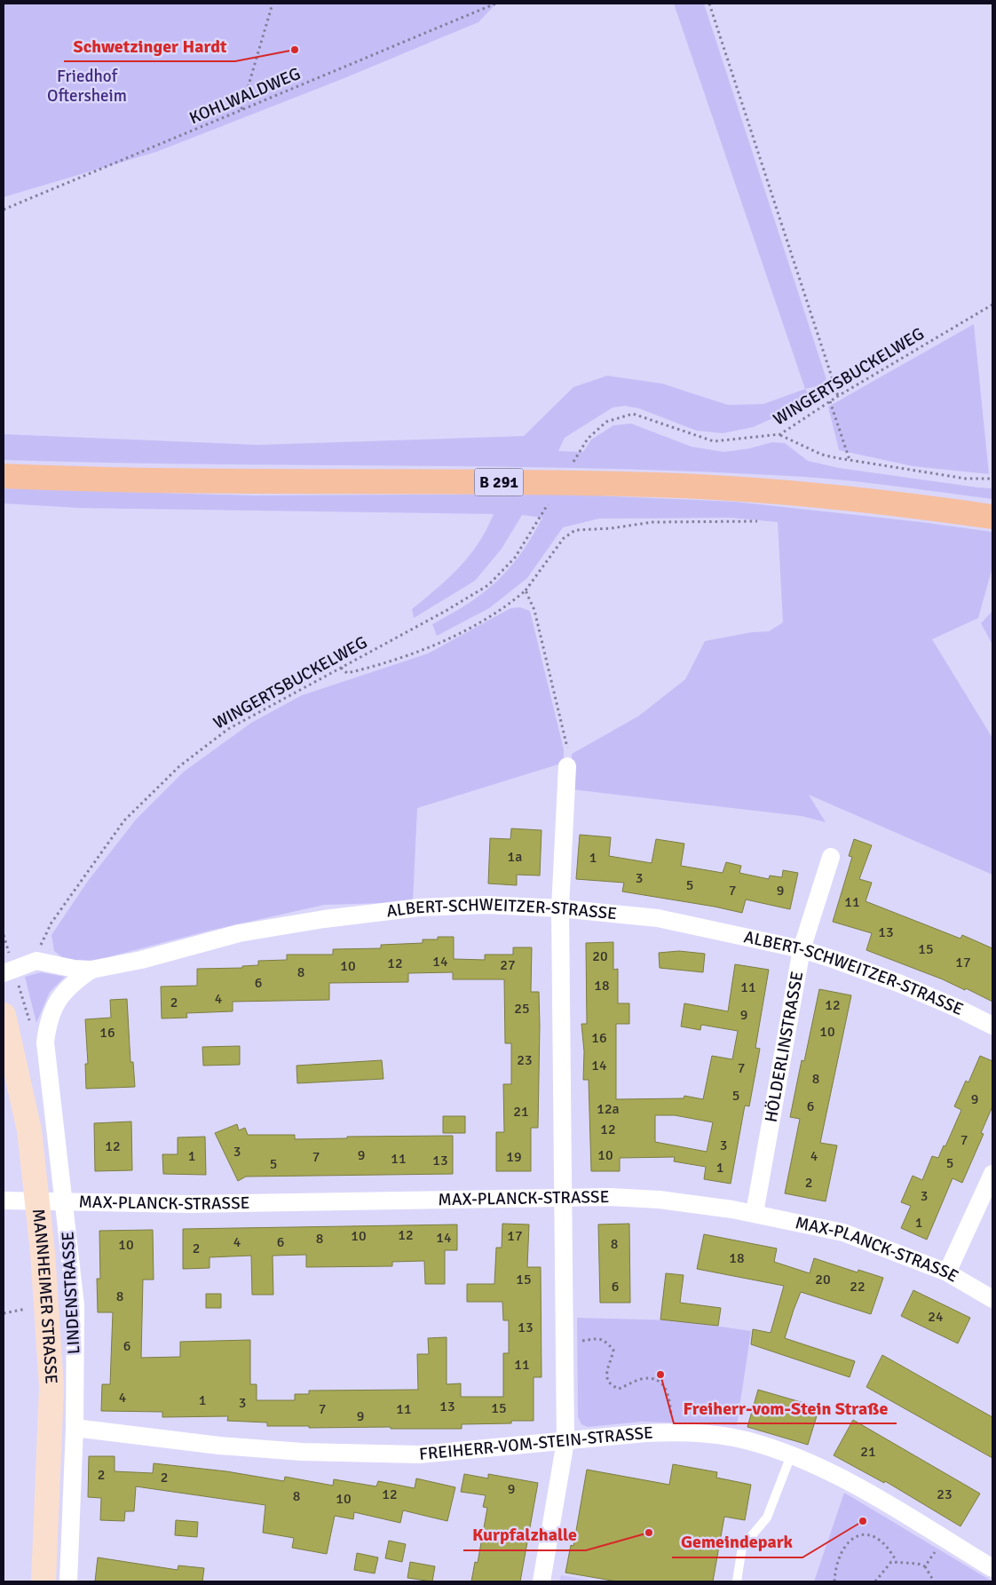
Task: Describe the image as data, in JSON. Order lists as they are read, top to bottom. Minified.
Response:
{"streets":{"main road":["B 291"],"street":["ALBERT-SCHWEITZER-STRASSE","HÖLDERLINSTRASSE","MAX-PLANCK-STRASSE","LINDENSTRASSE","MANNHEIMER STRASSE","FREIHERR-VOM-STEIN-STRASSE"],"path":["KOHLWALDWEG","WINGERTSBUCKELWEG"]},"crossings":[["WINGERTSBUCKELWEG","ALBERT-SCHWEITZER-STRASSE"],["ALBERT-SCHWEITZER-STRASSE","HÖLDERLINSTRASSE"],["ALBERT-SCHWEITZER-STRASSE","LINDENSTRASSE"],["HÖLDERLINSTRASSE","MAX-PLANCK-STRASSE"],["MAX-PLANCK-STRASSE","LINDENSTRASSE"],["MAX-PLANCK-STRASSE","MANNHEIMER STRASSE"],["LINDENSTRASSE","FREIHERR-VOM-STEIN-STRASSE"]],"parks":["Friedhof Oftersheim"],"places":["Schwetzinger Hardt","Freiherr-vom-Stein Straße","Gemeindepark","Kurpfalzhalle"],"house_numbers":["1a","1","3","5","7","9","11","13","15","20","14","17","12","27","10","8","6","18","11","4","2","12","25","9","10","16","16","23","14","7","8","5","9","6","12a","21","12","7","3","12","3","9","10","1","4","7","19","11","13","5","5","1","2","3","1","12","10","17","14","8","4","6","8","10","2","18","15","20","6","22","8","24","13","6","11","4","1","3","13","15","7","11","9","21","2","2","9","12","23","8","10"]}
